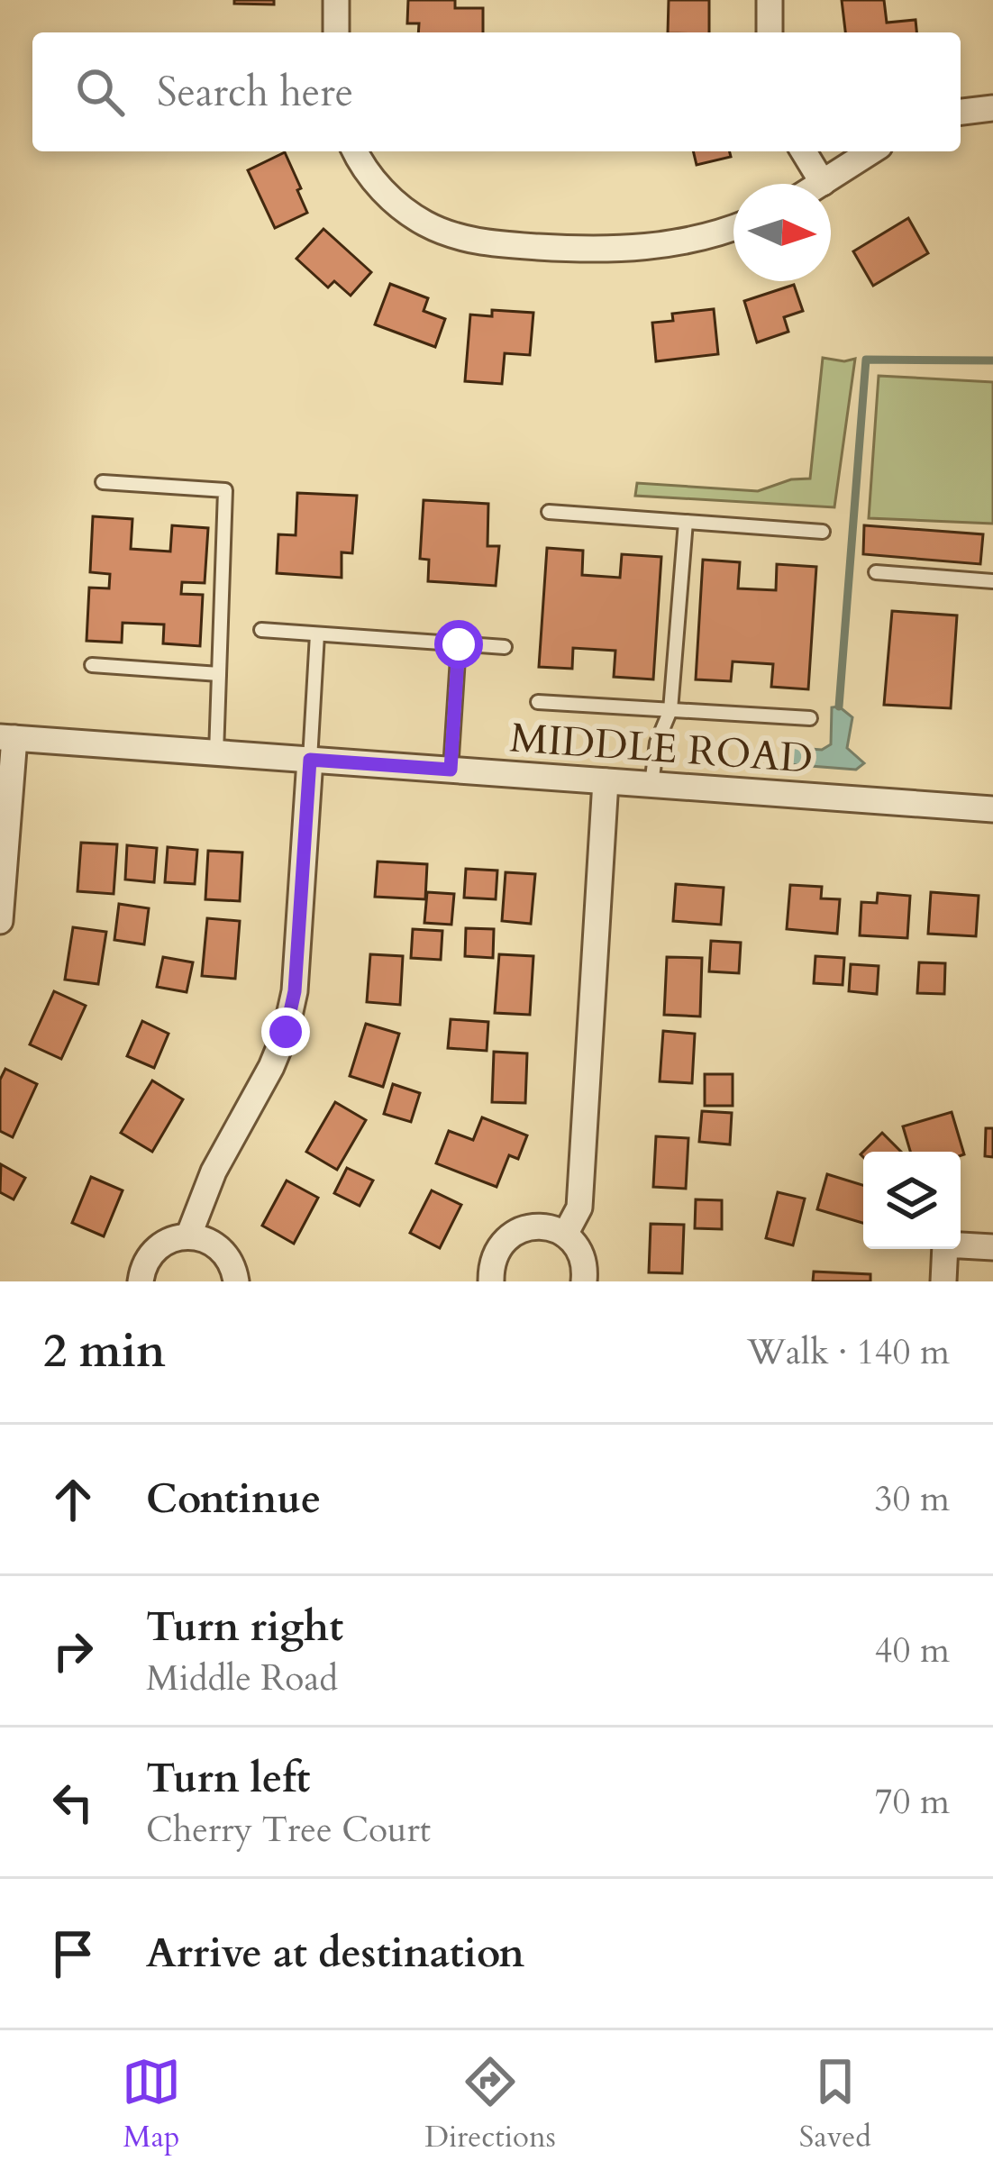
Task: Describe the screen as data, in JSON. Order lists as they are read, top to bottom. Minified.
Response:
{"streets":{"street":["MIDDLE ROAD"]},"north":"right","page":{"search":"Search here","heading":["2 min","Walk · 140 m"],"list":[["Continue","30 m"],["Turn right","Middle Road","40 m"],["Turn left","Cherry Tree Court","70 m"],"Arrive at destination"],"nav":["Map","Directions","Saved"]}}
